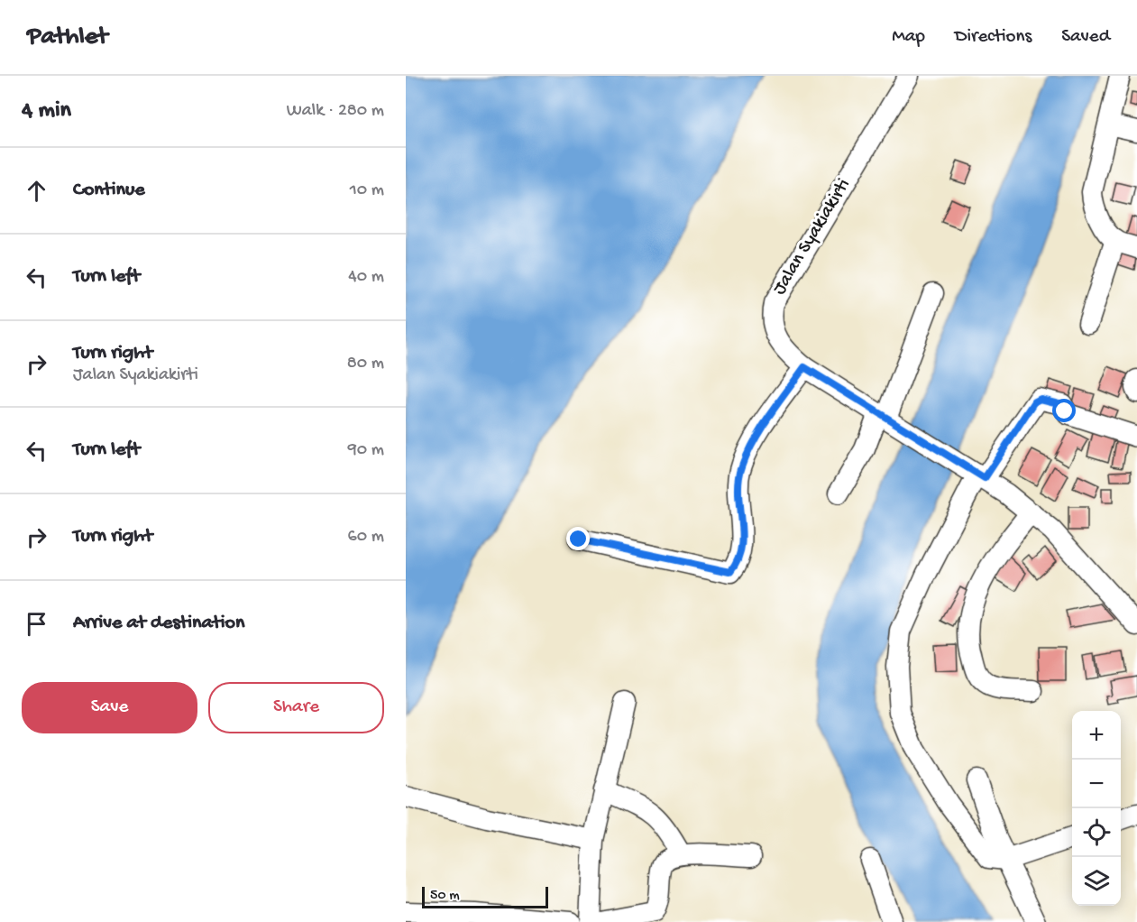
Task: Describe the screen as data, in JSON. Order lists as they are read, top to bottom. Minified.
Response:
{"streets":{"street":["Jalan Syakiakirti"]},"scale_bar":"50 m","page":{"header":"Pathlet","nav":["Map","Directions","Saved"],"heading":["4 min","Walk · 280 m"],"list":[["Continue","10 m"],["Turn left","40 m"],["Turn right","Jalan Syakiakirti","80 m"],["Turn left","90 m"],["Turn right","60 m"],"Arrive at destination"],"buttons":["Save","Share"],"map_buttons":["+","−"],"scale":"50 m"}}
